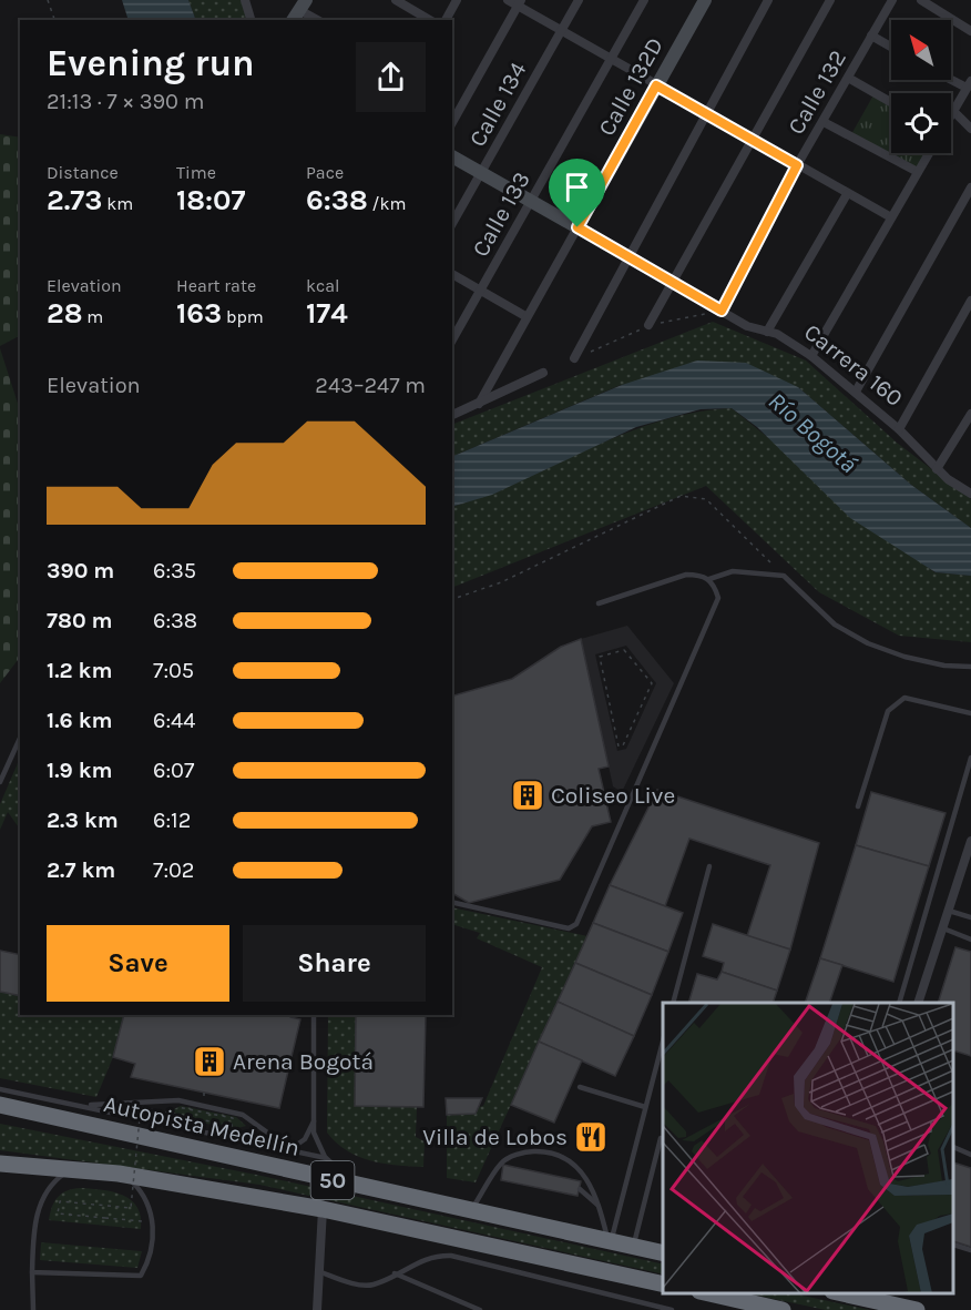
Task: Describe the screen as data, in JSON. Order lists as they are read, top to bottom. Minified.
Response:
{"streets":{"highway":["Autopista Medellín","50"],"street":["Calle 132D","Calle 132","Calle 134","Calle 133","Carrera 160"]},"crossings":[["Calle 132D","Carrera 160"],["Calle 132","Carrera 160"],["Calle 134","Carrera 160"],["Calle 133","Carrera 160"]],"water":["Río Bogotá"],"places":{"building":["Coliseo Live","Arena Bogotá"],"restaurant":["Villa de Lobos"]},"north":"top left","page":{"heading":["Evening run","21:13 · 7 × 390 m"],"stats":[["Distance","2.73 km"],["Time","18:07"],["Pace","6:38 /km"],["Elevation","28 m"],["Heart rate","163 bpm"],["kcal","174"]],"chart":["Elevation","243–247 m"],"list":[{"name":"390 m","note":"6:35"},{"name":"780 m","note":"6:38"},{"name":"1.2 km","note":"7:05"},{"name":"1.6 km","note":"6:44"},{"name":"1.9 km","note":"6:07"},{"name":"2.3 km","note":"6:12"},{"name":"2.7 km","note":"7:02"}],"buttons":["Save","Share"]}}
